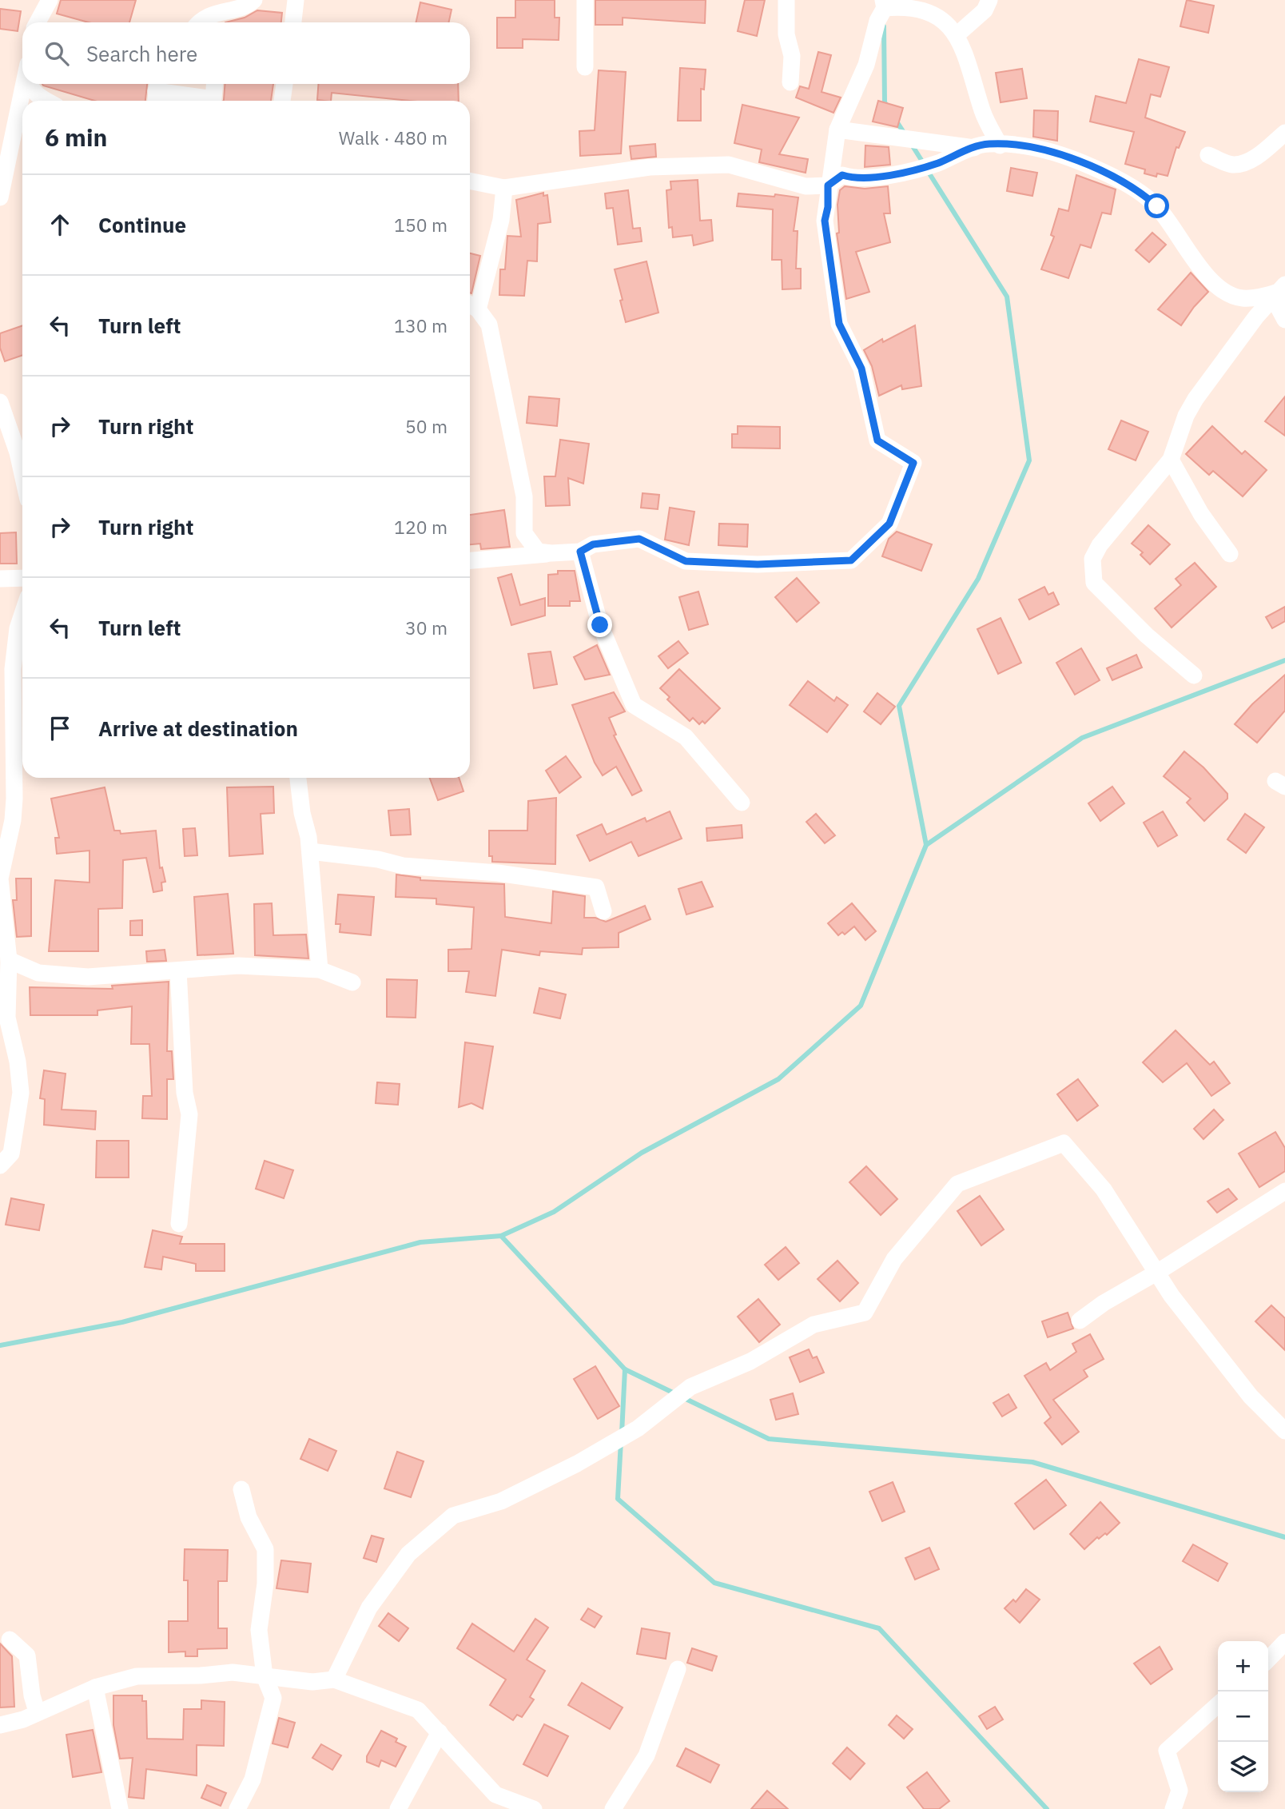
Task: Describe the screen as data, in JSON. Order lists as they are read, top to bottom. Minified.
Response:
{"page":{"search":"Search here","heading":["6 min","Walk · 480 m"],"list":[["Continue","150 m"],["Turn left","130 m"],["Turn right","50 m"],["Turn right","120 m"],["Turn left","30 m"],"Arrive at destination"],"map_buttons":["+","−"]}}
